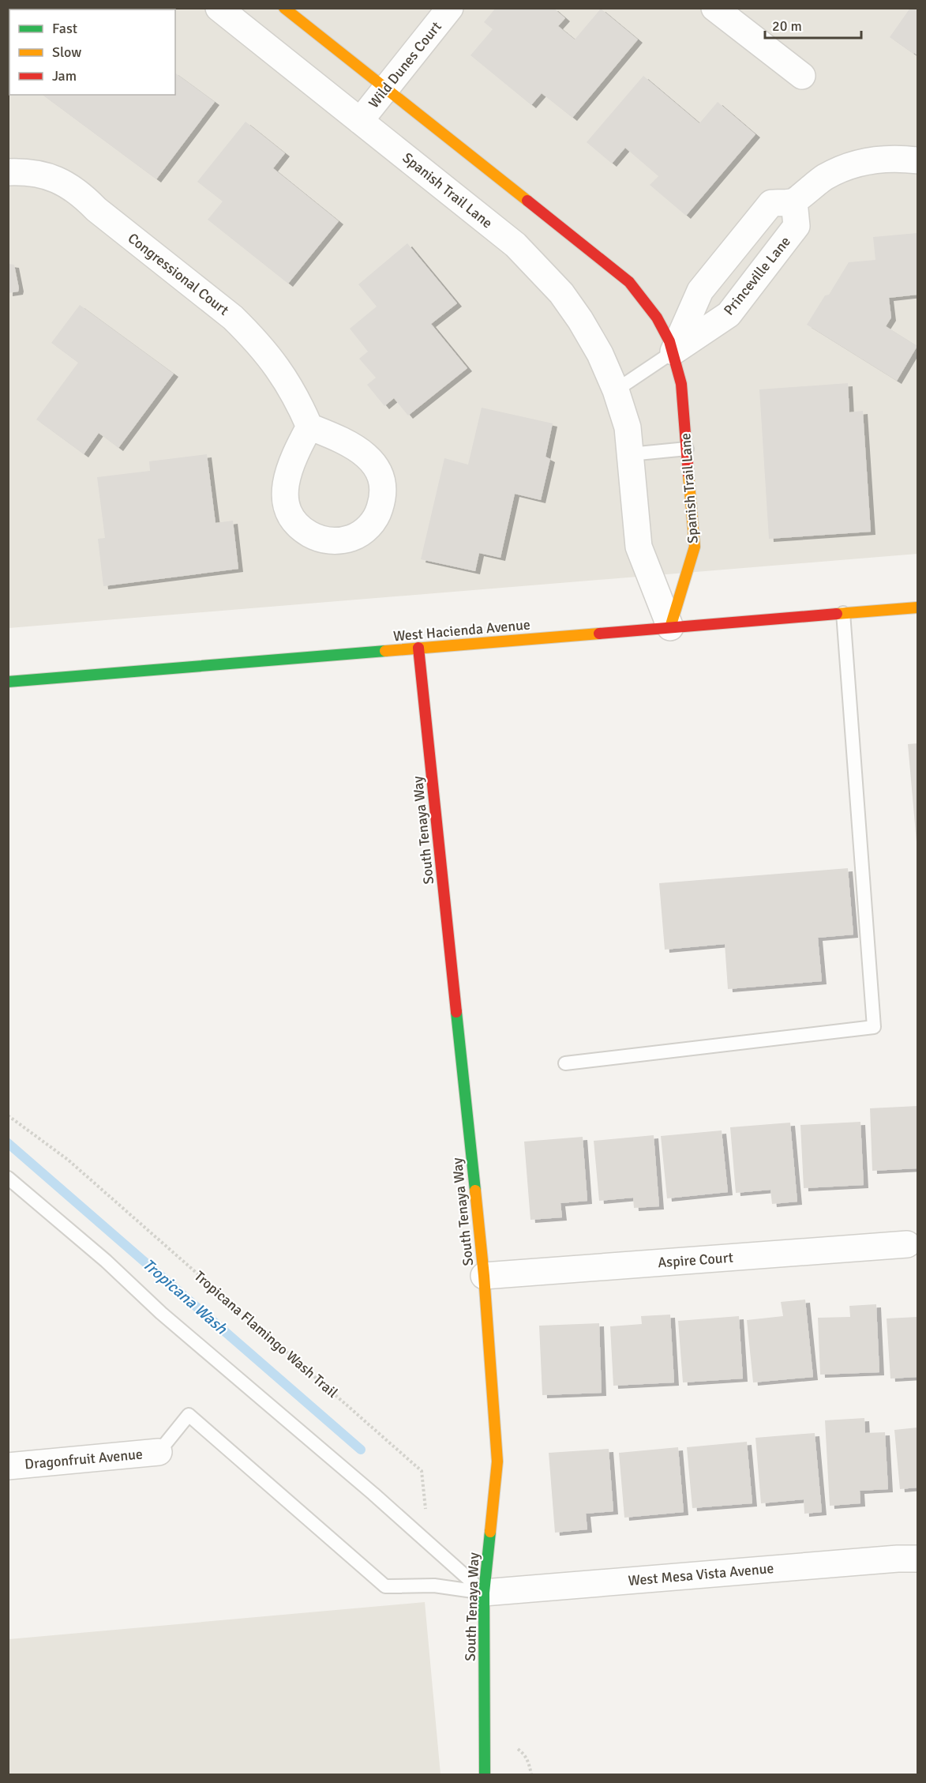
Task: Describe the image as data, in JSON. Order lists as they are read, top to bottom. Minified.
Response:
{"streets":{"street":["Wild Dunes Court","Spanish Trail Lane","Congressional Court","Princeville Lane","West Hacienda Avenue","South Tenaya Way","Aspire Court","Dragonfruit Avenue","West Mesa Vista Avenue"],"path":["Tropicana Flamingo Wash Trail"]},"crossings":[["Wild Dunes Court","Spanish Trail Lane"],["Spanish Trail Lane","Princeville Lane"],["Spanish Trail Lane","West Hacienda Avenue"],["West Hacienda Avenue","South Tenaya Way"],["South Tenaya Way","Aspire Court"],["South Tenaya Way","West Mesa Vista Avenue"]],"water":["Tropicana Wash"],"legend":["Fast","Slow","Jam"],"scale_bar":"20 m"}
